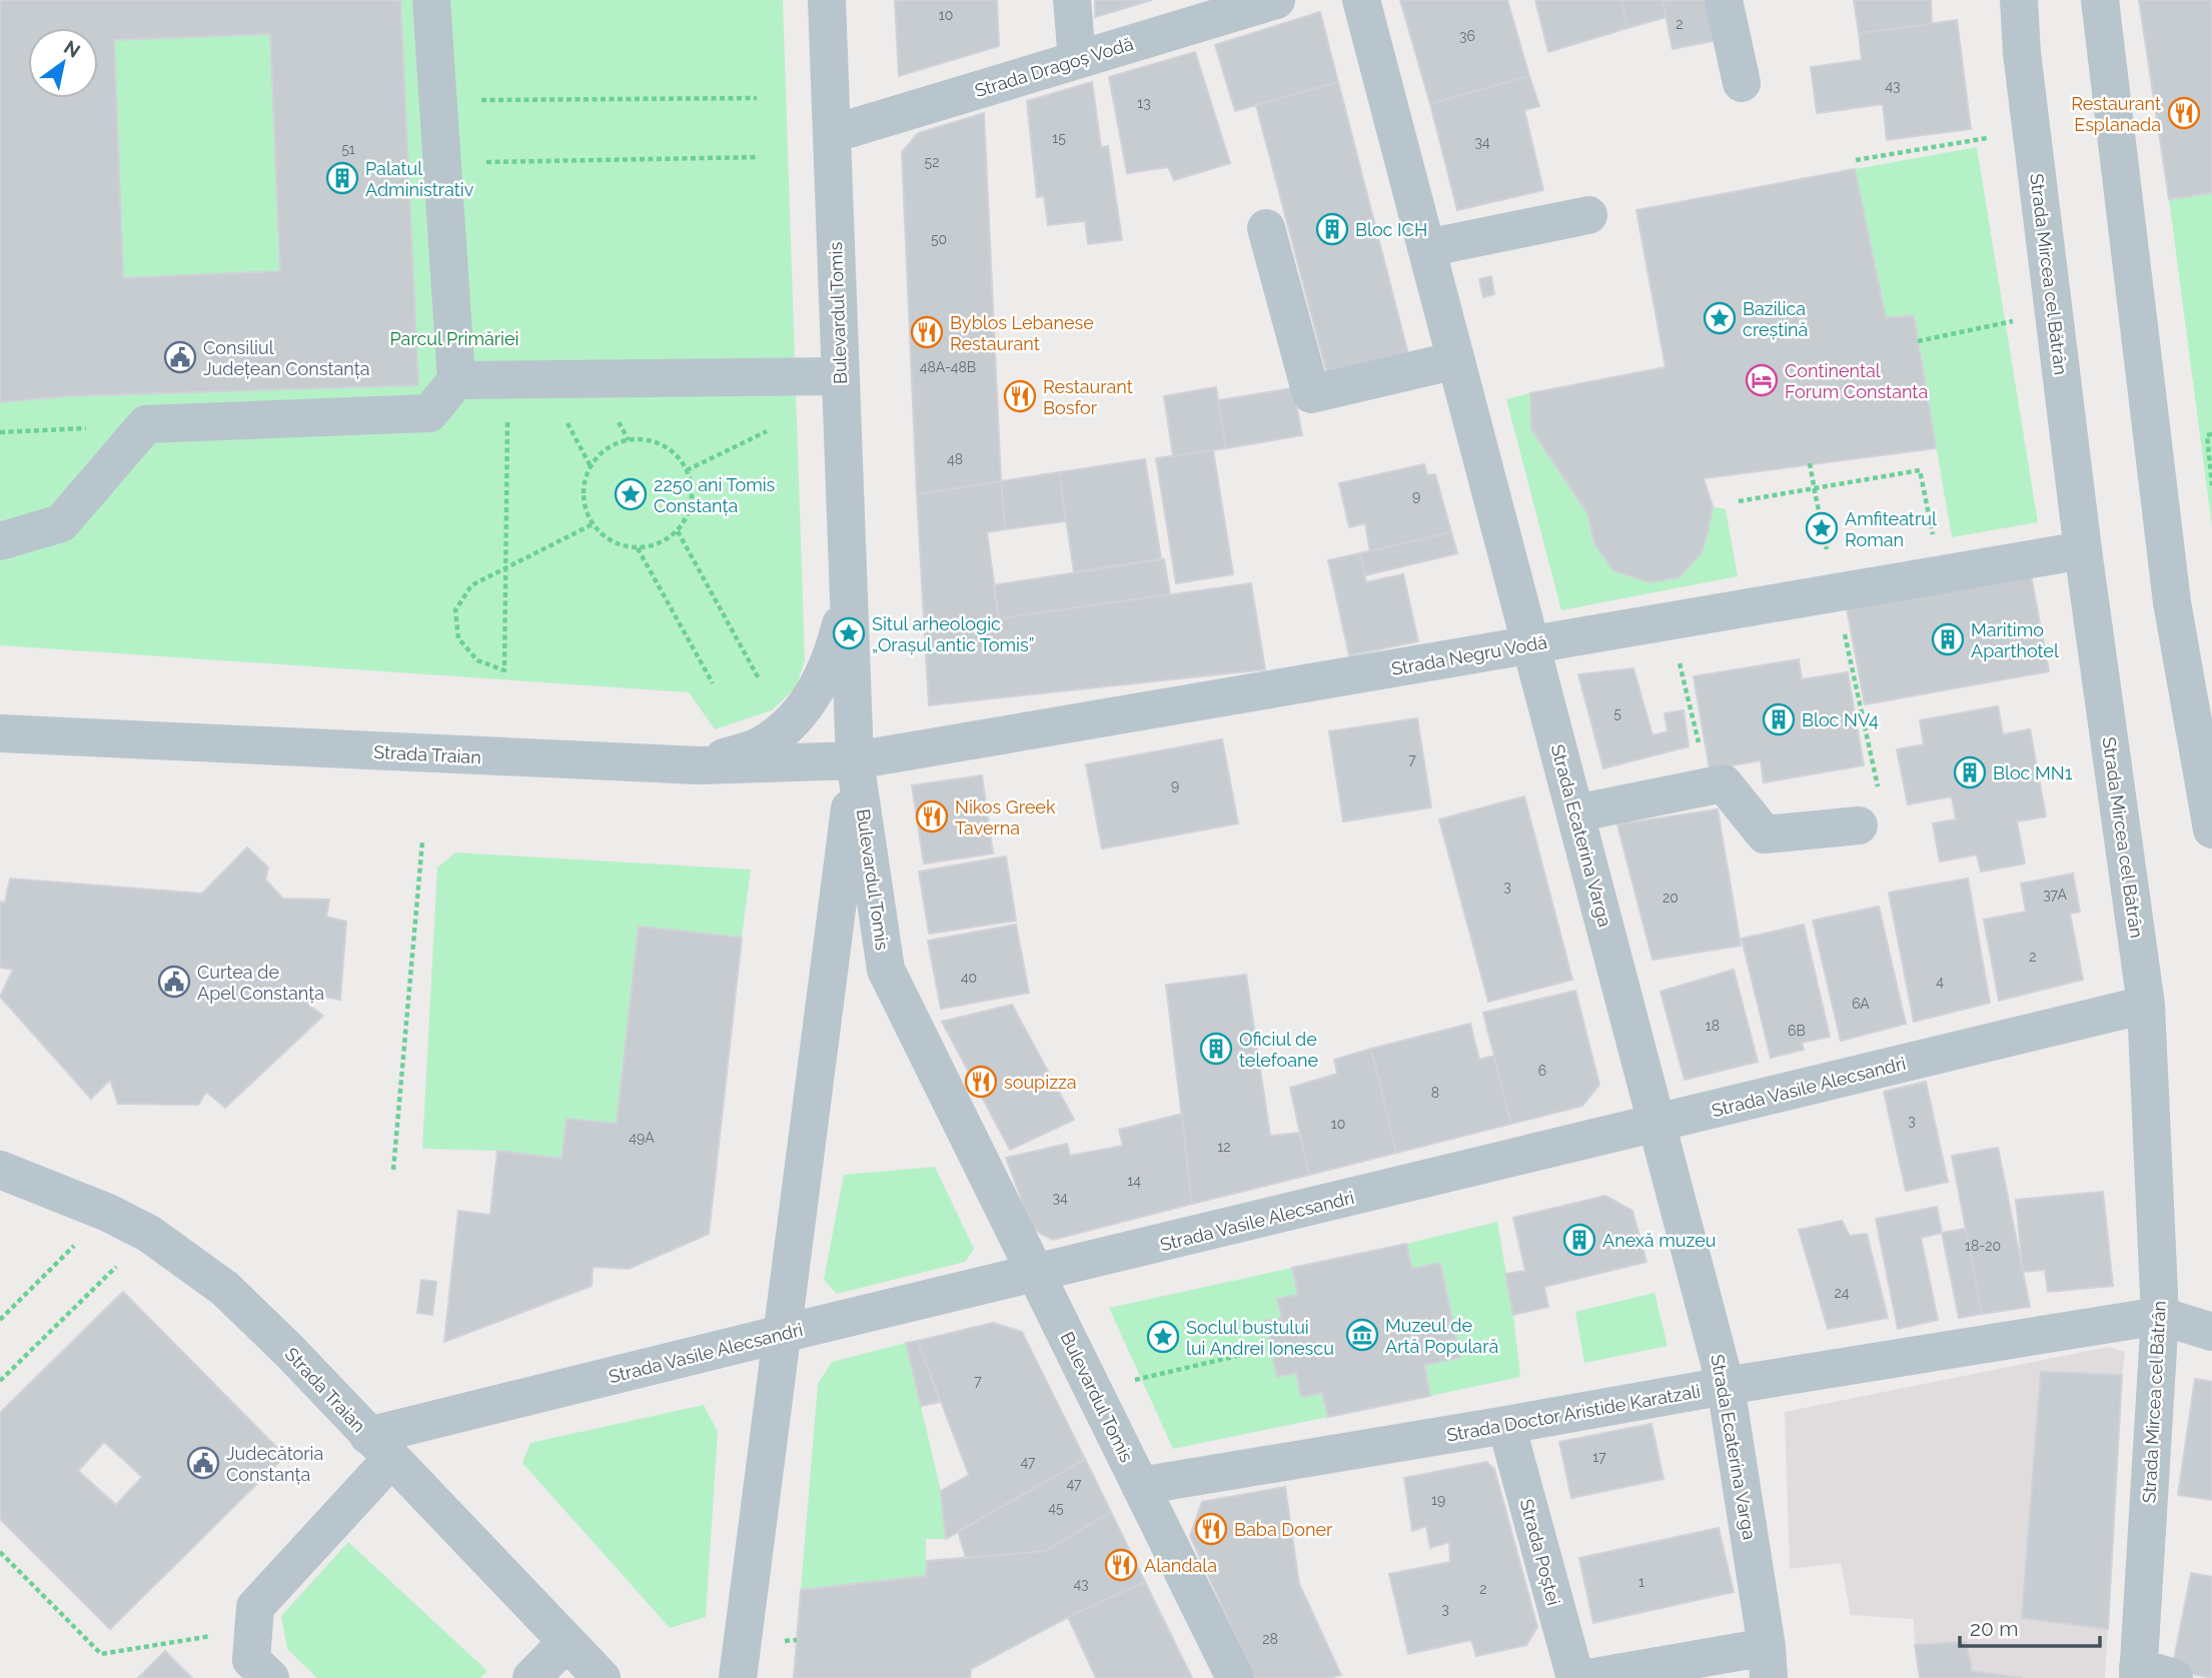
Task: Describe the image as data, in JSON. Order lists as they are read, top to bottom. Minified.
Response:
{"streets":{"street":["Strada Dragoș Vodă","Strada Mircea cel Bătrân","Bulevardul Tomis","Strada Negru Vodă","Strada Traian","Strada Ecaterina Varga","Strada Vasile Alecsandri","Strada Doctor Aristide Karatzali","Strada Poștei"]},"crossings":[["Strada Dragoș Vodă","Bulevardul Tomis"],["Strada Mircea cel Bătrân","Strada Negru Vodă"],["Strada Mircea cel Bătrân","Strada Vasile Alecsandri"],["Strada Mircea cel Bătrân","Strada Doctor Aristide Karatzali"],["Bulevardul Tomis","Strada Negru Vodă"],["Bulevardul Tomis","Strada Traian"],["Bulevardul Tomis","Strada Vasile Alecsandri"],["Bulevardul Tomis","Strada Doctor Aristide Karatzali"],["Strada Negru Vodă","Strada Traian"],["Strada Negru Vodă","Strada Ecaterina Varga"],["Strada Traian","Strada Vasile Alecsandri"],["Strada Ecaterina Varga","Strada Vasile Alecsandri"],["Strada Ecaterina Varga","Strada Doctor Aristide Karatzali"],["Strada Doctor Aristide Karatzali","Strada Poștei"]],"parks":["Parcul Primăriei"],"places":{"restaurant":["Restaurant Esplanada","Byblos Lebanese Restaurant","Restaurant Bosfor","Nikos Greek Taverna","soupizza","Baba Doner","Alandala"],"building":["Palatul Administrativ","Bloc ICH","Maritimo Aparthotel","Bloc NV4","Bloc MN1","Oficiul de telefoane","Anexă muzeu"],"place":["Bazilica creștină","2250 ani Tomis Constanța","Amfiteatrul Roman","Situl arheologic „Orașul antic Tomis”","Soclul bustului lui Andrei Ionescu"],"public building":["Consiliul Județean Constanța","Curtea de Apel Constanța","Judecătoria Constanța"],"hotel":["Continental Forum Constanta"],"museum":["Muzeul de Artă Populară"]},"house_numbers":["10","2","36","43","13","15","34","51","52","50","48A-48B","48","9","5","7","9","3","37A","20","2","40","4","6A","18","6B","6","8","3","10","49A","12","14","34","18-20","24","7","17","47","47","19","45","1","43","2","3","28"],"scale_bar":"20 m","north":"top right"}
